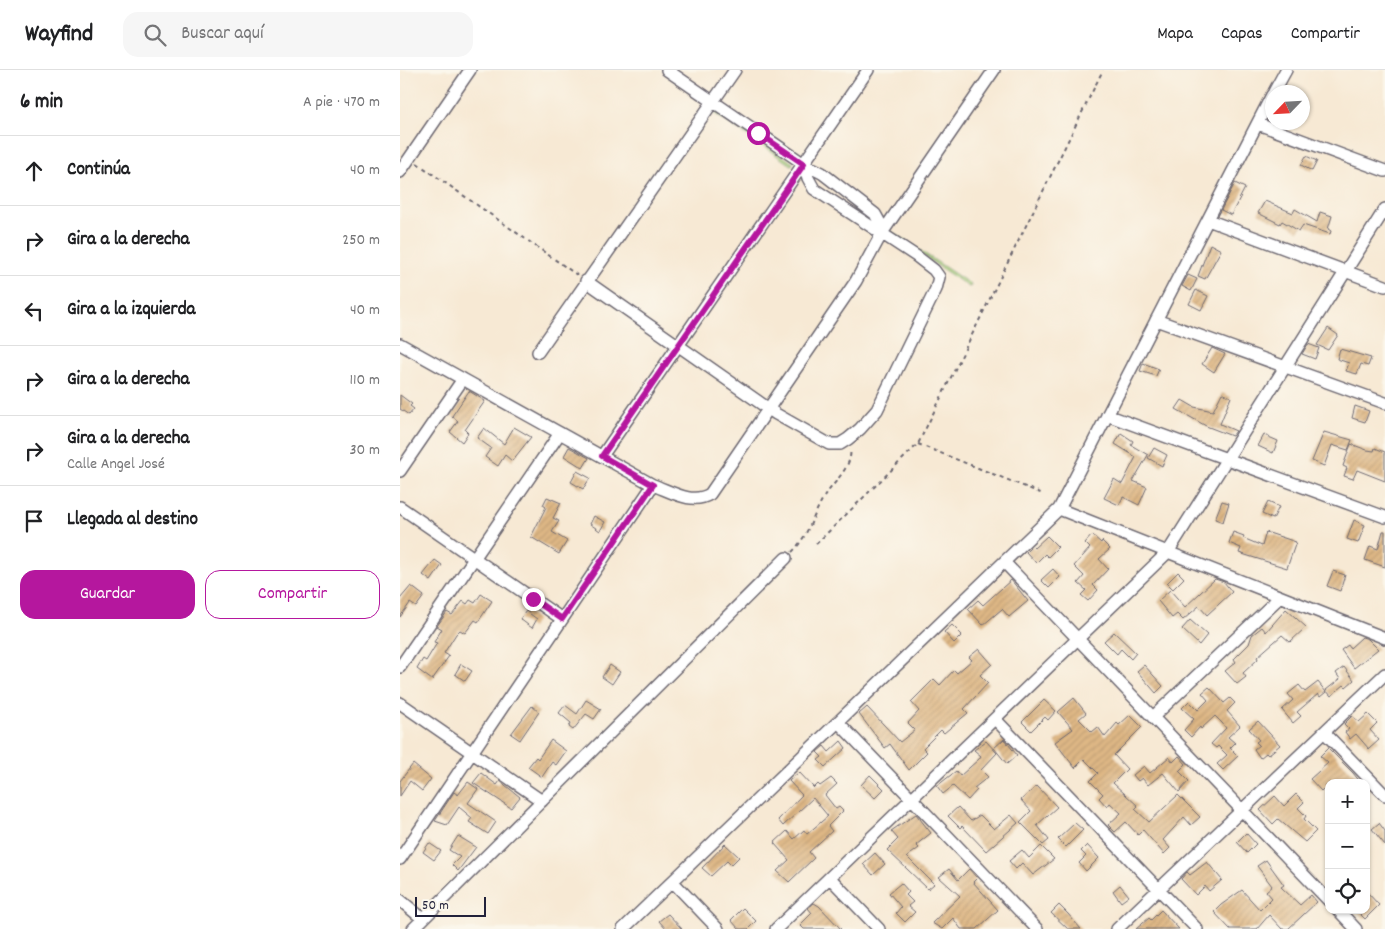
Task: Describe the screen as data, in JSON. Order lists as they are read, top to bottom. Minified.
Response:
{"scale_bar":"50 m","north":"bottom left","page":{"header":"Wayfind","search":"Buscar aquí","nav":["Mapa","Capas","Compartir"],"heading":["6 min","A pie · 470 m"],"list":[["Continúa","40 m"],["Gira a la derecha","250 m"],["Gira a la izquierda","40 m"],["Gira a la derecha","110 m"],["Gira a la derecha","Calle Angel José","30 m"],"Llegada al destino"],"buttons":["Guardar","Compartir"],"map_buttons":["+","−"],"scale":"50 m"}}
